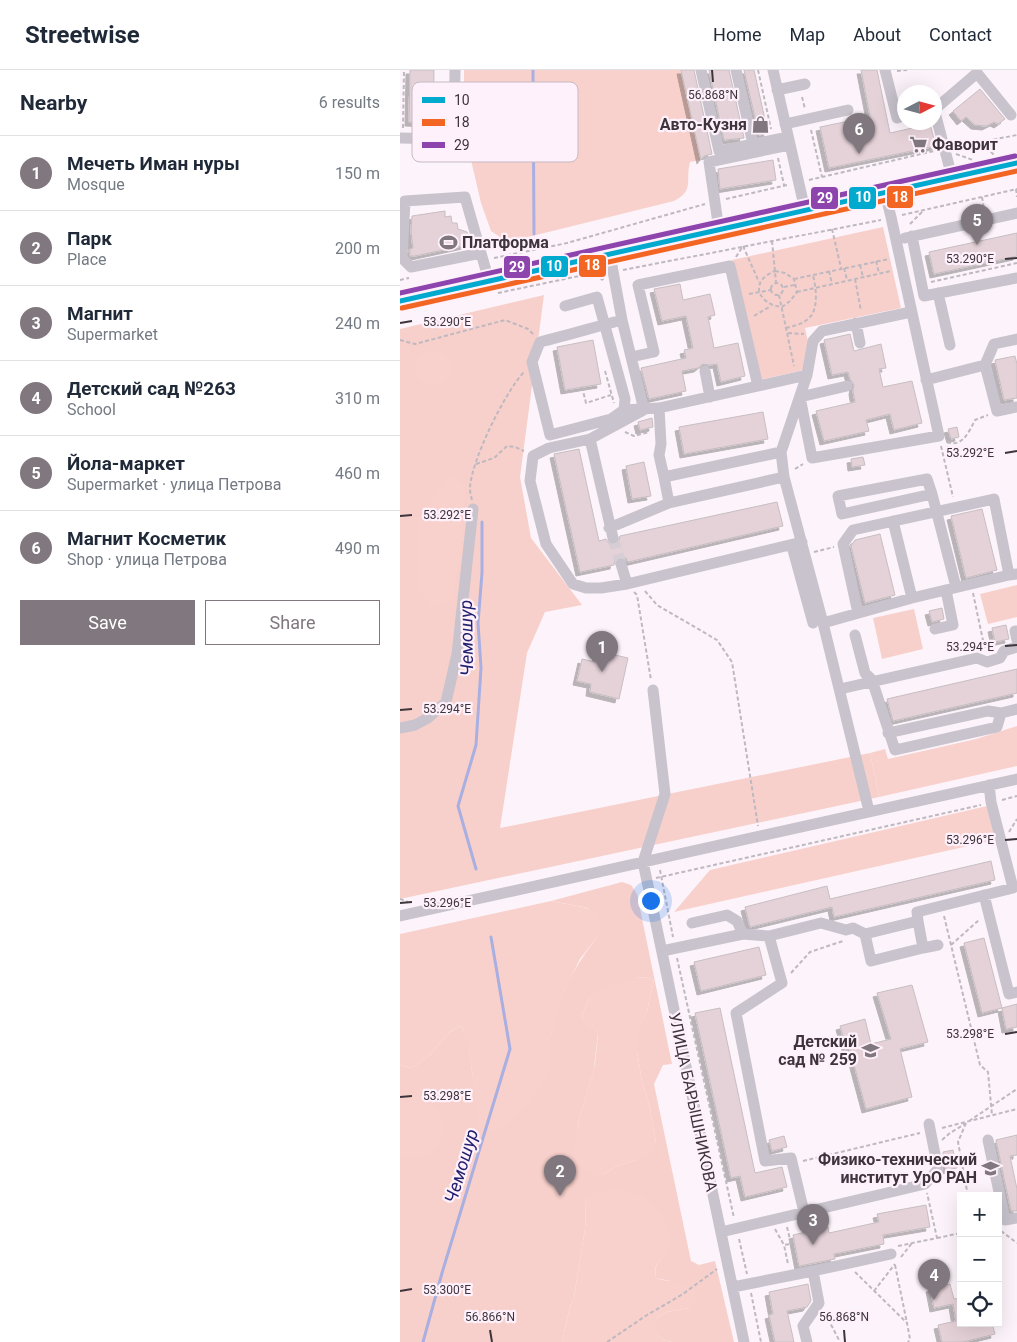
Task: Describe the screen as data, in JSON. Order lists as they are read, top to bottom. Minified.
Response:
{"streets":{"street":["УЛИЦА БАРЫШНИКОВА"]},"water":["Чемошур"],"places":{"shop":["Авто-Кузня"],"supermarket":["Фаворит"],"sports":["Платформа"],"school or university":["Детский сад № 259","Физико-технический институт УрО РАН"]},"lines":["transit line 29","transit line 10","transit line 18"],"legend":["10","18","29"],"north":"right","page":{"header":"Streetwise","nav":["Home","Map","About","Contact"],"heading":["Nearby","6 results"],"pins":["6","5","1","2","3","4"],"list":[{"mark":"1","name":"Мечеть Иман нуры","note":"Mosque","value":"150 m"},{"mark":"2","name":"Парк","note":"Place","value":"200 m"},{"mark":"3","name":"Магнит","note":"Supermarket","value":"240 m"},{"mark":"4","name":"Детский сад №263","note":"School","value":"310 m"},{"mark":"5","name":"Йола-маркет","note":"Supermarket · улица Петрова","value":"460 m"},{"mark":"6","name":"Магнит Косметик","note":"Shop · улица Петрова","value":"490 m"}],"buttons":["Save","Share"],"map_buttons":["+","−"]},"coordinates":["56.868°N","53.290°E","53.292°E","53.294°E","53.296°E","53.298°E","53.300°E","56.866°N"]}
